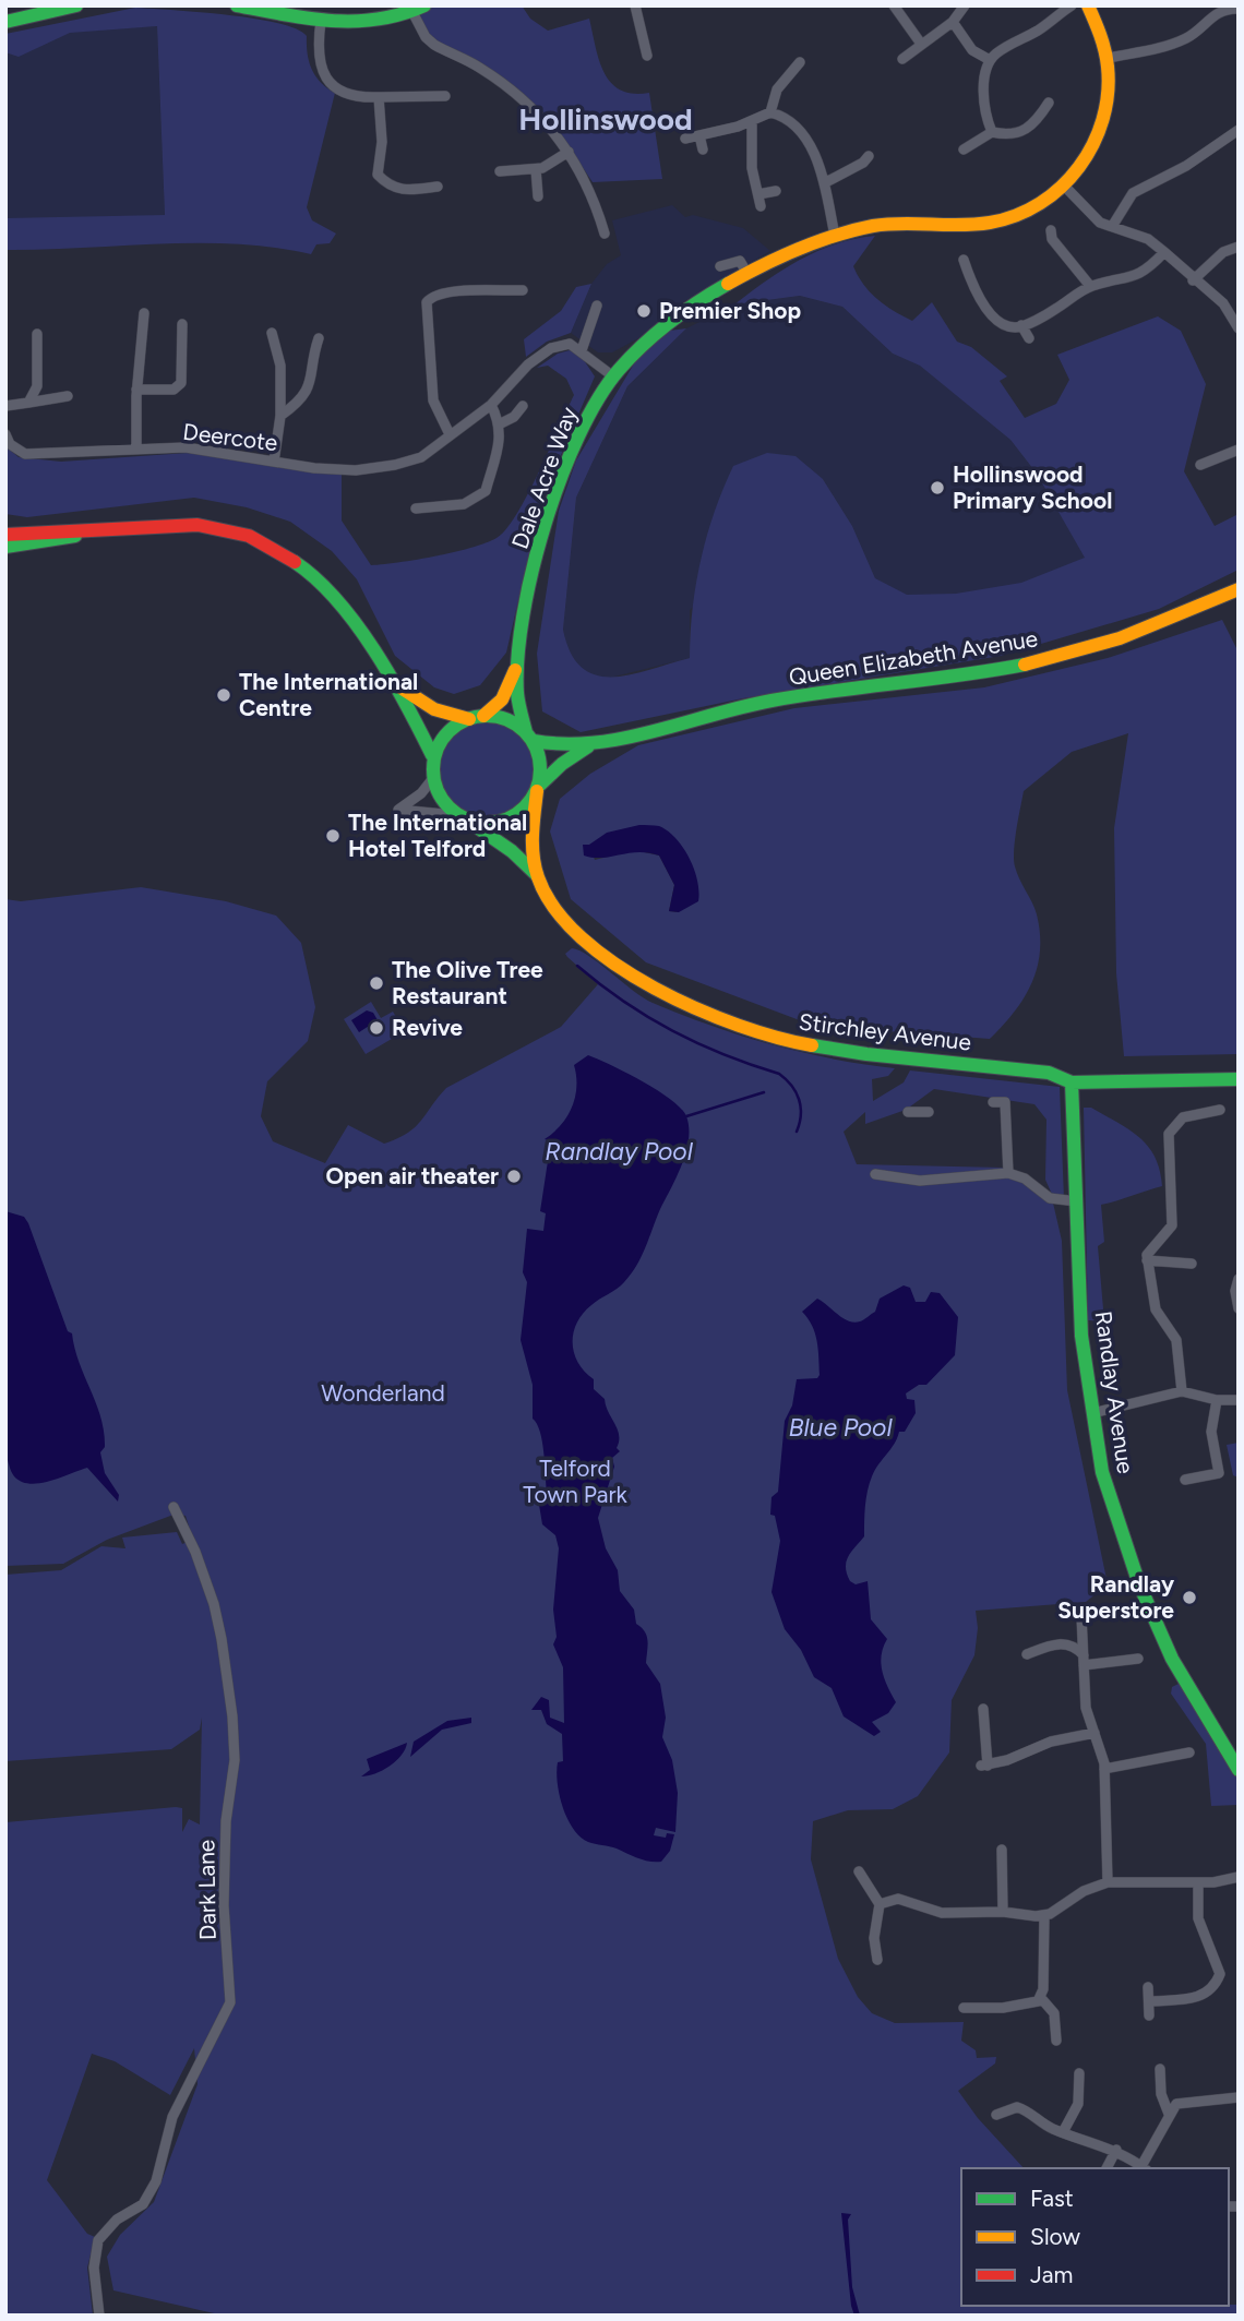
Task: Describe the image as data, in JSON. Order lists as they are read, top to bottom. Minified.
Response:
{"streets":{"street":["Deercote","Dale Acre Way","Queen Elizabeth Avenue","Stirchley Avenue","Randlay Avenue","Dark Lane"]},"crossings":[["Dale Acre Way","Queen Elizabeth Avenue"],["Stirchley Avenue","Randlay Avenue"]],"districts":["Hollinswood"],"water":["Randlay Pool","Blue Pool"],"parks":["Wonderland","Telford Town Park"],"places":["Premier Shop","Hollinswood Primary School","The International Centre","The International Hotel Telford","The Olive Tree Restaurant","Revive","Open air theater","Randlay Superstore"],"legend":["Fast","Slow","Jam"]}
